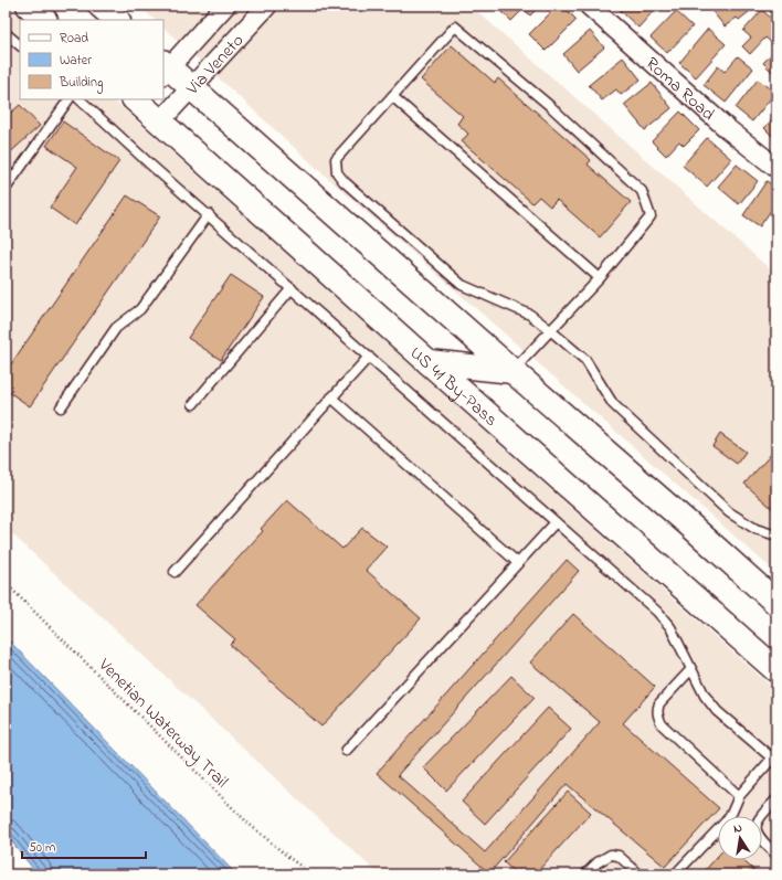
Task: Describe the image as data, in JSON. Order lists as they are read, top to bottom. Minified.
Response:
{"streets":{"main road":["US 41 By-Pass"],"street":["Via Veneto","Roma Road"],"path":["Venetian Waterway Trail"]},"crossings":[["Via Veneto","US 41 By-Pass"]],"legend":["Road","Water","Building"],"scale_bar":"50 m","north":"top"}
